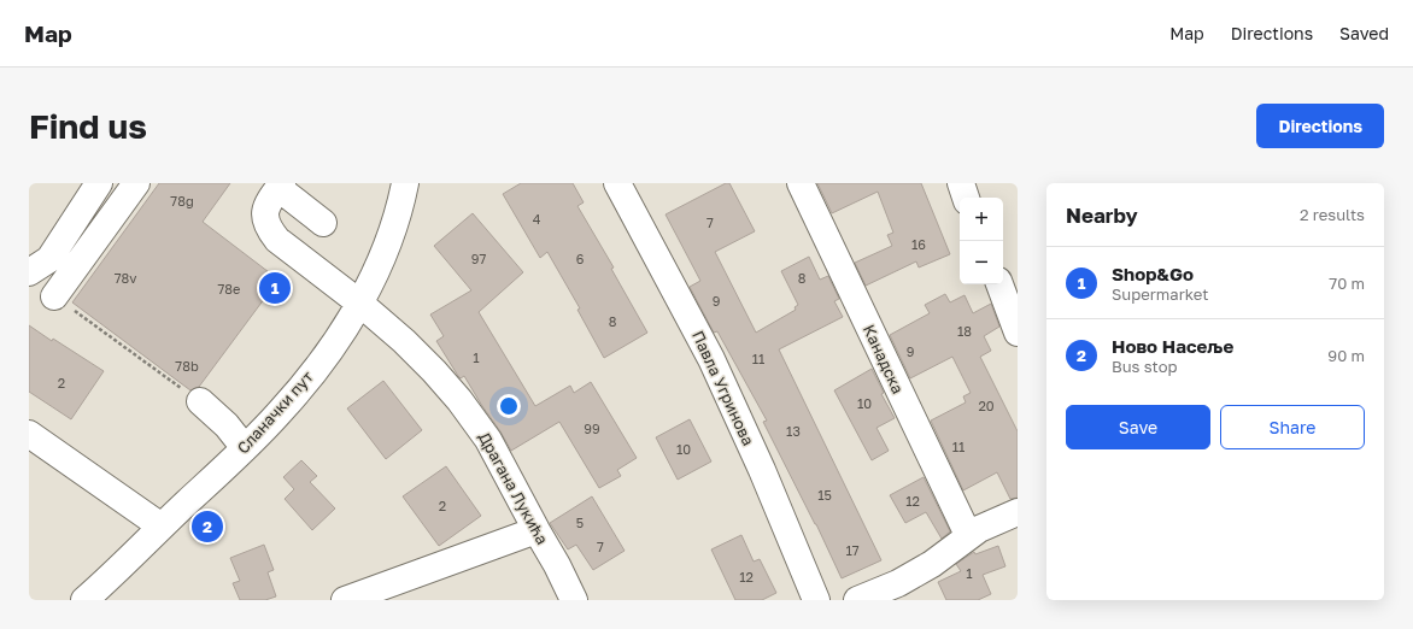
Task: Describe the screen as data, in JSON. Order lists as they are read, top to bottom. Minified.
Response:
{"streets":{"street":["Канадска","Павла Угринова","Сланачки пут","Драгана Лукића"]},"crossings":[["Сланачки пут","Драгана Лукића"]],"house_numbers":["78g","4","7","16","97","6","78v","8","78e","9","8","18","9","1","11","78b","2","10","20","99","13","11","10","15","12","2","5","7","17","1","12"],"page":{"header":"Map","nav":["Map","Directions","Saved"],"buttons":["Directions",["Save","Share"]],"title":"Find us","heading":["Nearby","2 results"],"map_buttons":["+","−"],"list":[{"mark":"1","name":"Shop&Go","note":"Supermarket","value":"70 m"},{"mark":"2","name":"Ново Насеље","note":"Bus stop","value":"90 m"}],"pins":["1","2"]}}
